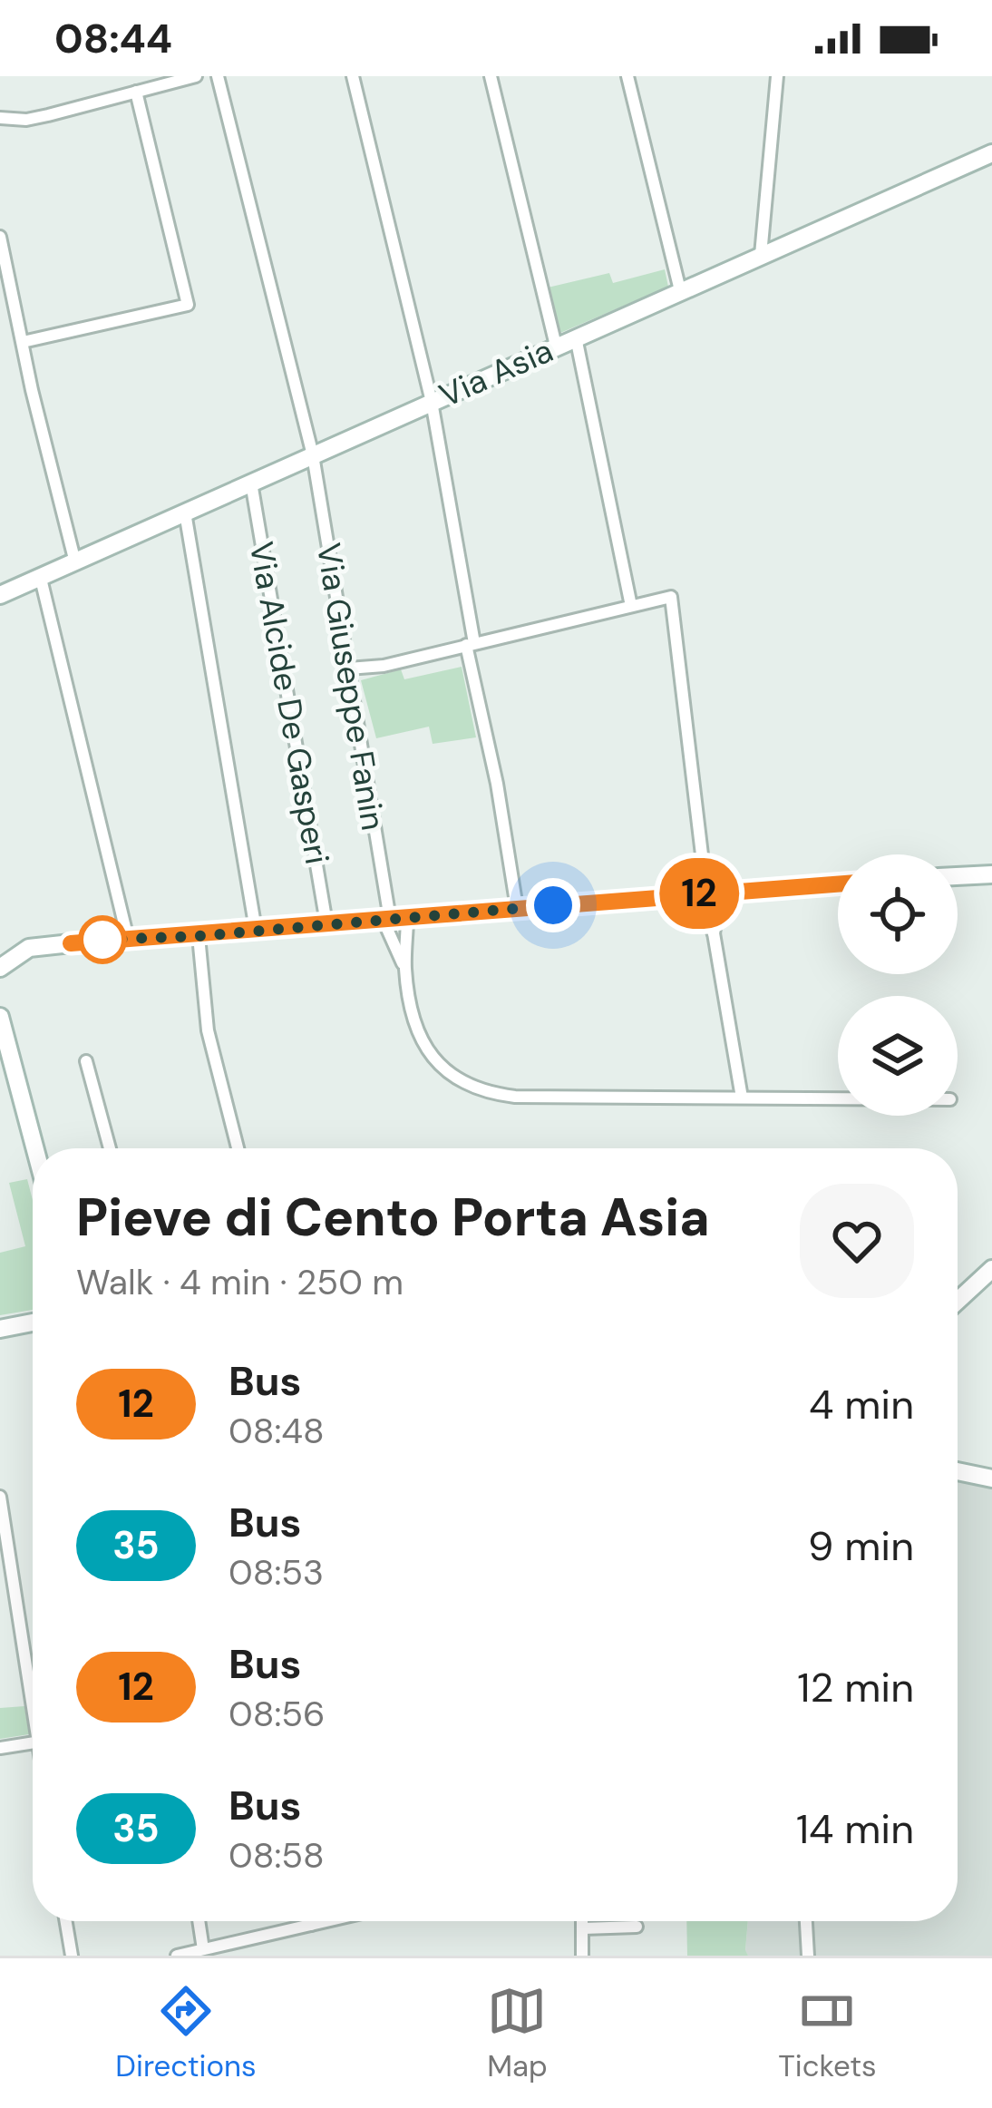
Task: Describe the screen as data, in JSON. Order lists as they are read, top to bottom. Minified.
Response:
{"streets":{"street":["Via Asia","Via Giuseppe Fanin","Via Alcide De Gasperi"]},"crossings":[["Via Asia","Via Giuseppe Fanin"],["Via Asia","Via Alcide De Gasperi"]],"lines":["bus line 12"],"page":{"status":"08:44","on_map":"12","heading":["Pieve di Cento Porta Asia","Walk · 4 min · 250 m"],"list":[{"mark":"12","name":"Bus","note":"08:48","value":"4 min"},{"mark":"35","name":"Bus","note":"08:53","value":"9 min"},{"mark":"12","name":"Bus","note":"08:56","value":"12 min"},{"mark":"35","name":"Bus","note":"08:58","value":"14 min"}],"tabs":["Directions","Map","Tickets"]}}
